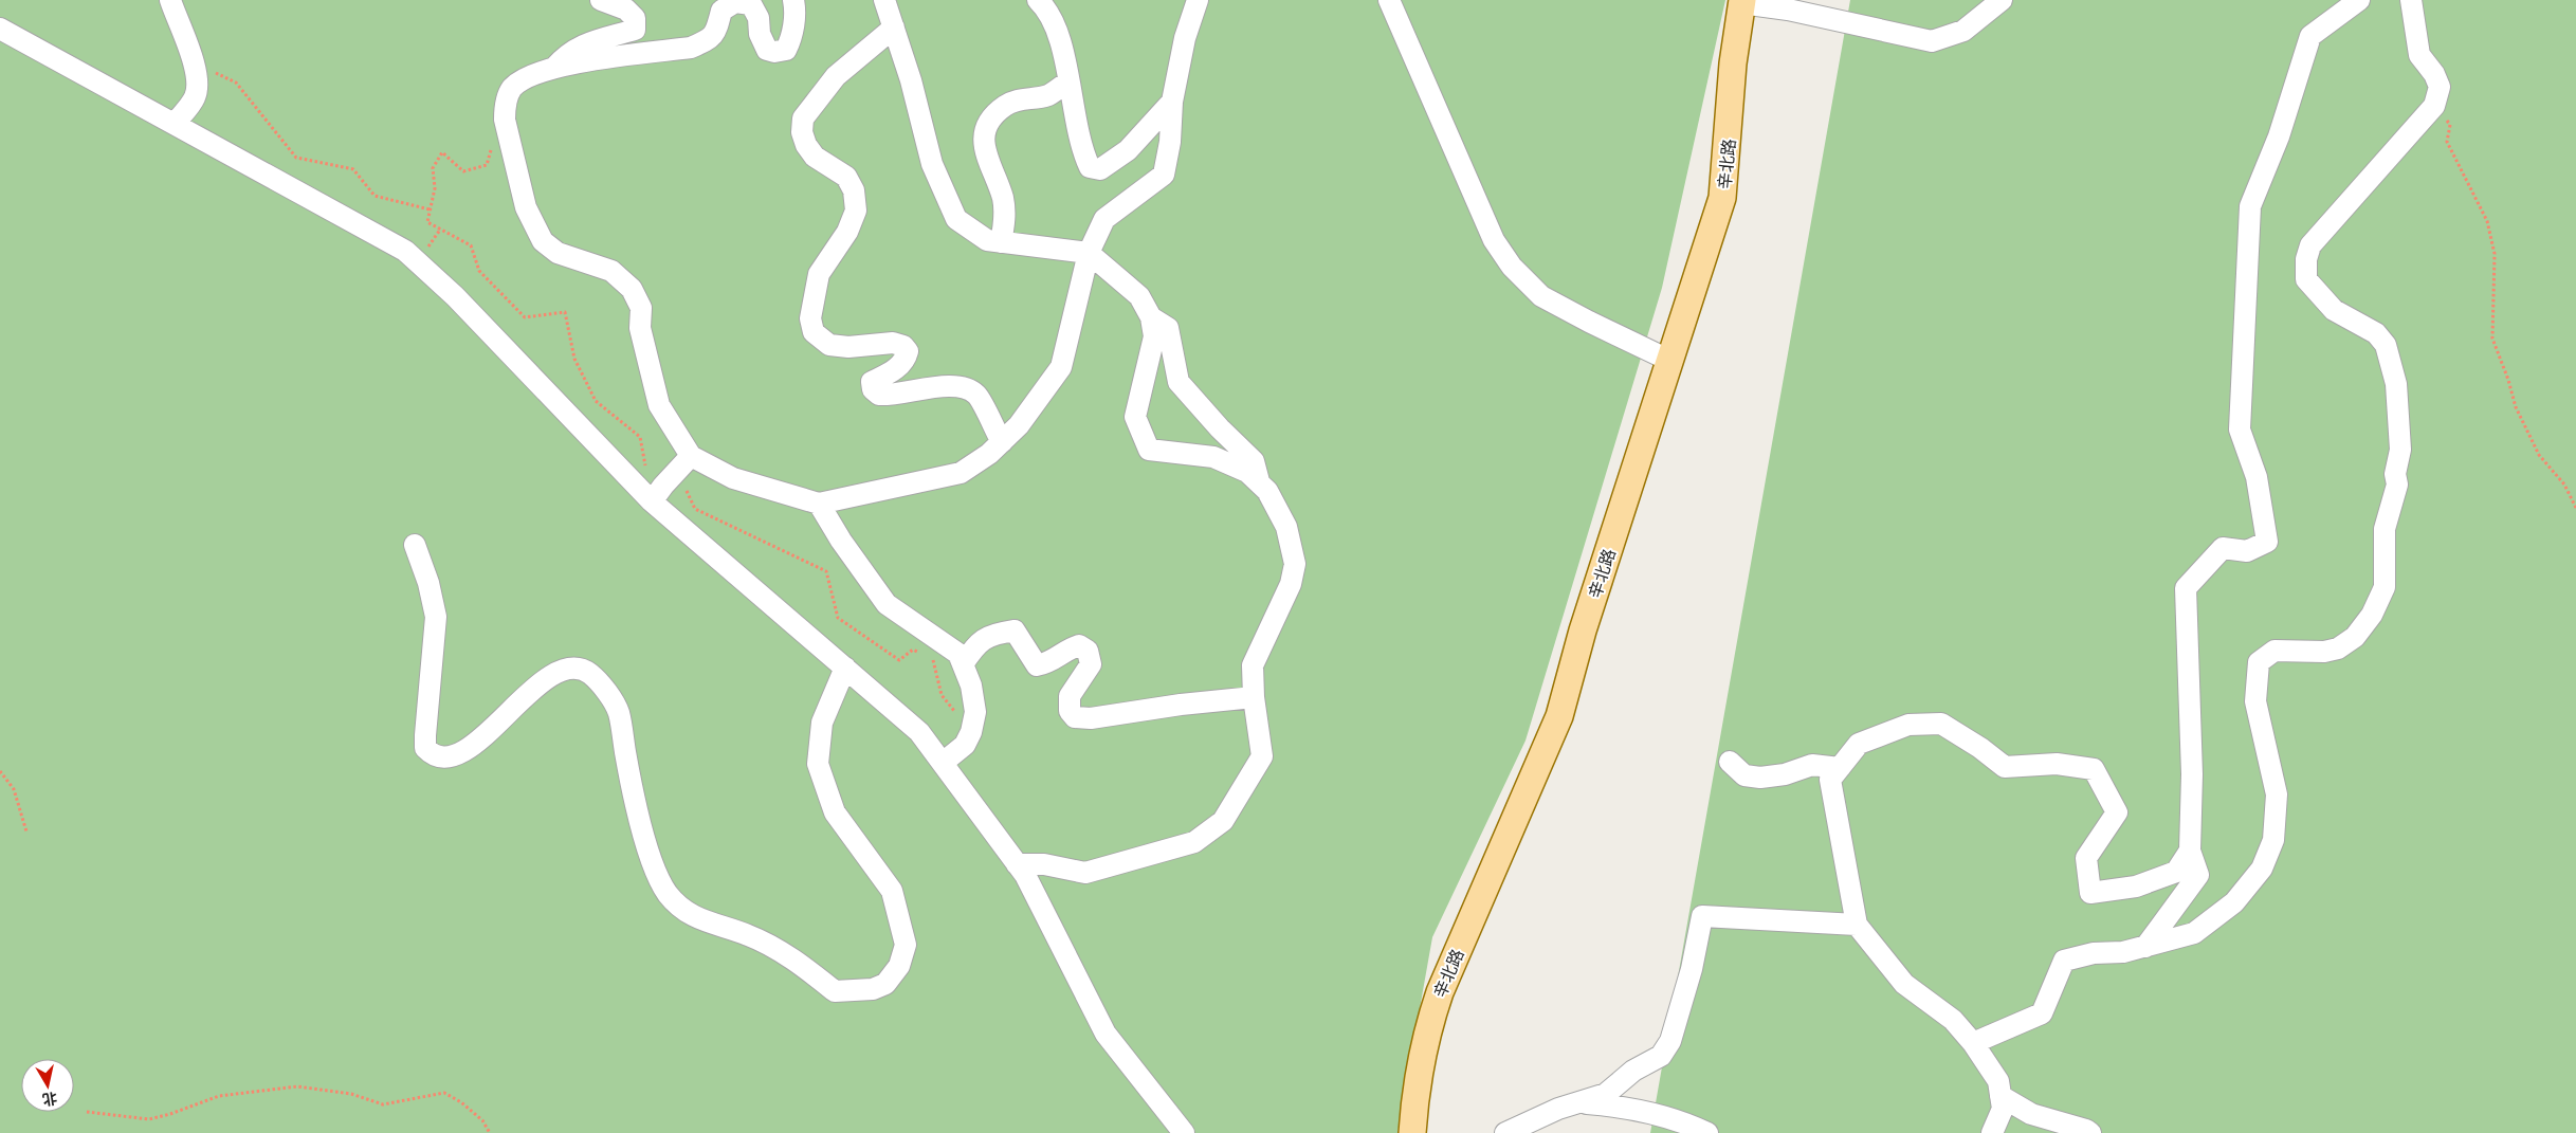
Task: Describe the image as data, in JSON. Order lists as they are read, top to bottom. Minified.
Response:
{"streets":{"main road":["辛北路"]},"north":"bottom"}
